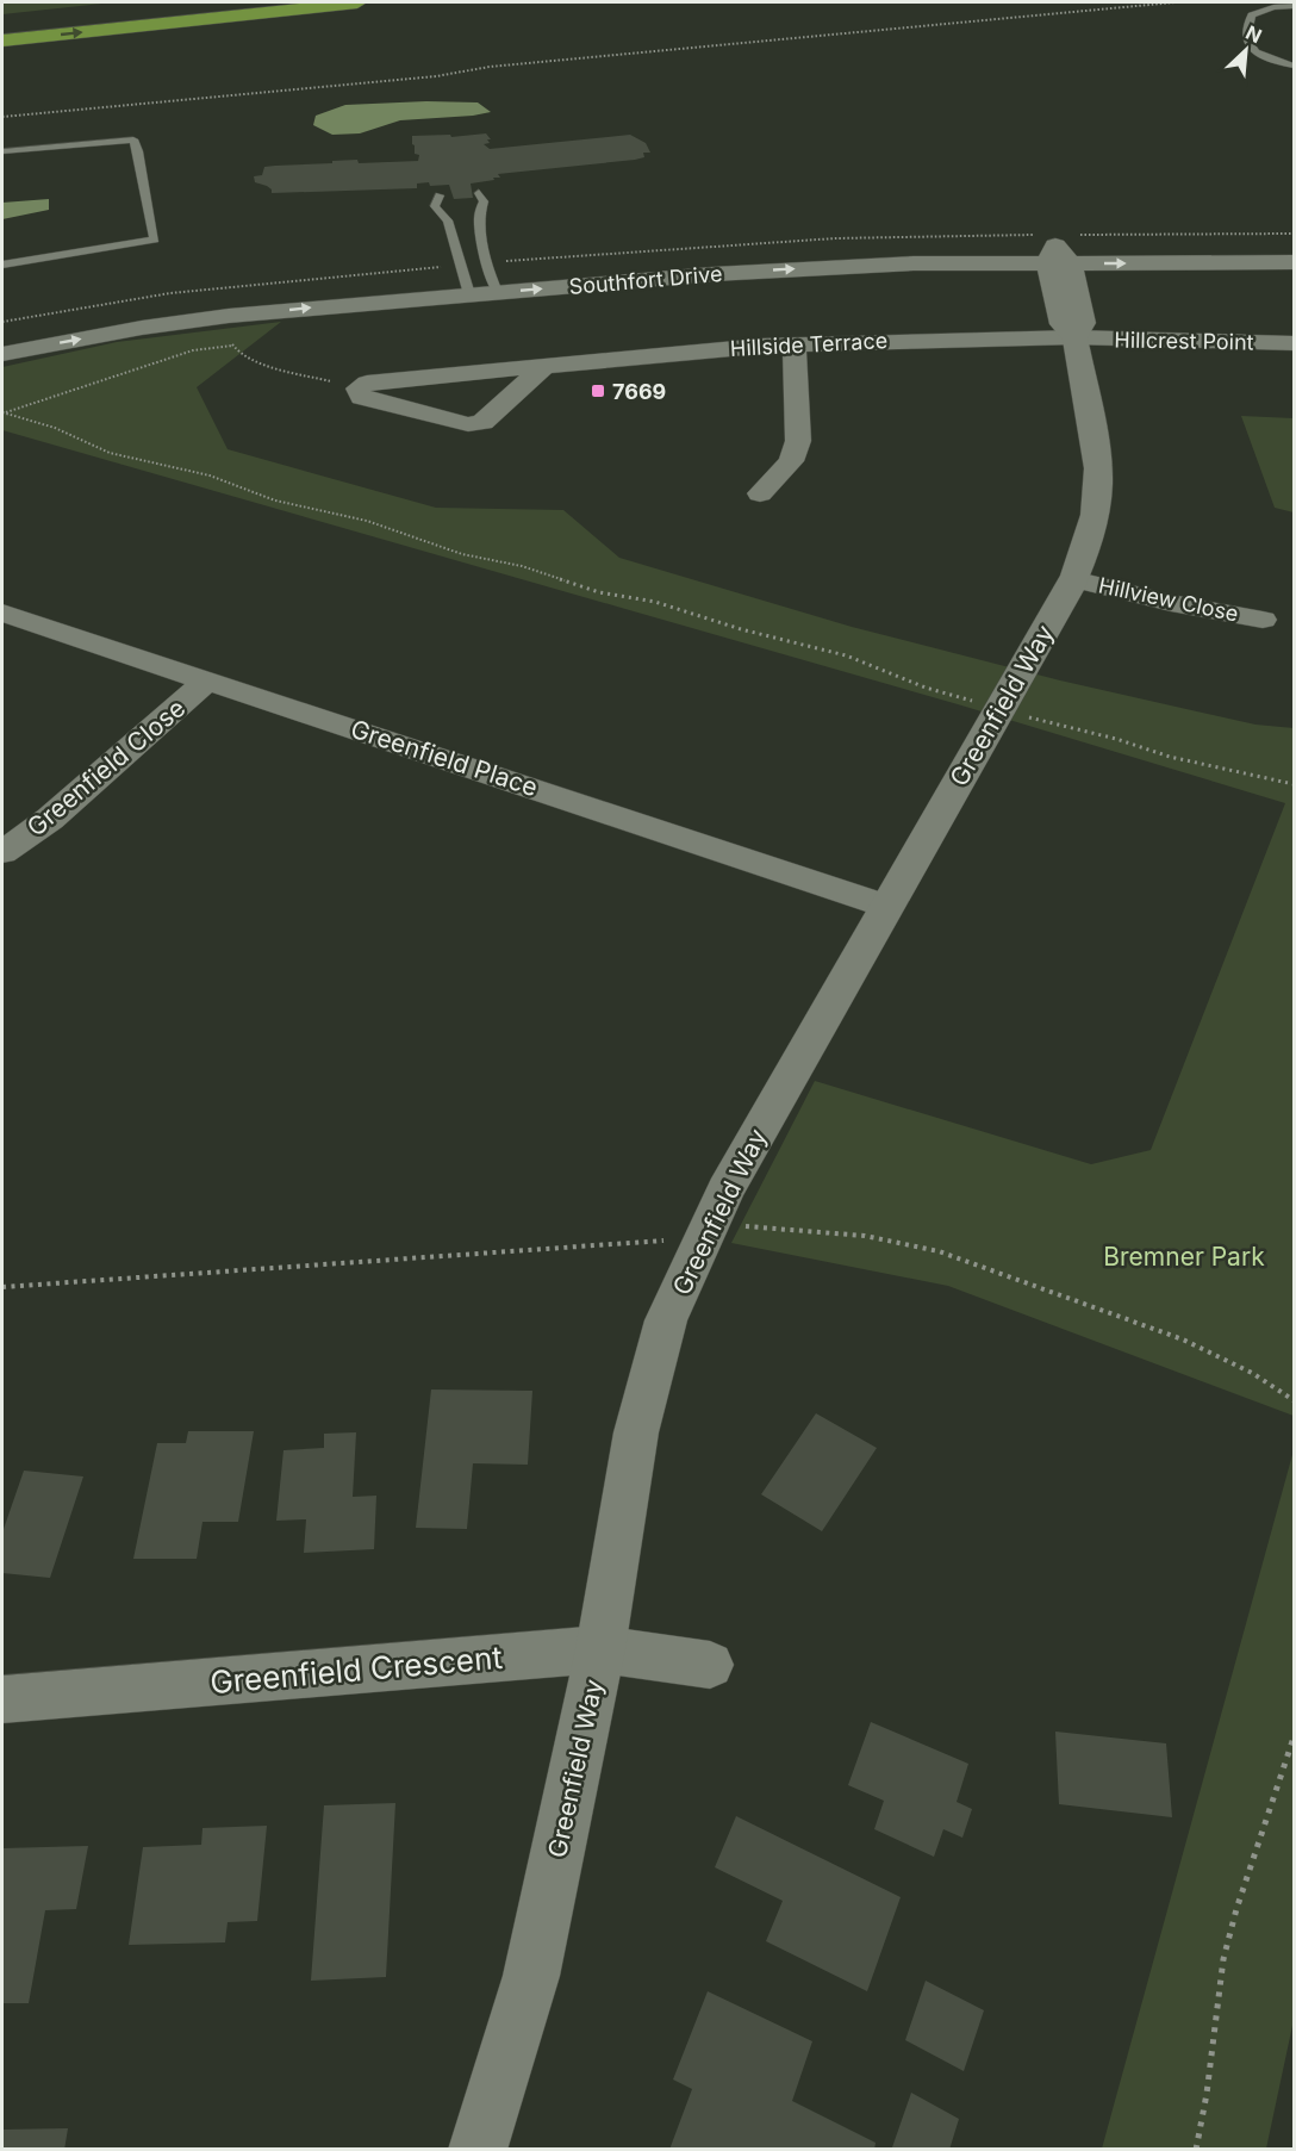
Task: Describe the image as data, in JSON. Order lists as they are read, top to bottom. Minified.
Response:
{"streets":{"main road":["Southfort Drive","Greenfield Way"],"street":["Hillcrest Point","Hillside Terrace","Hillview Close","Greenfield Place","Greenfield Close","Greenfield Crescent"]},"crossings":[["Southfort Drive","Greenfield Way"],["Hillcrest Point","Hillside Terrace"],["Hillcrest Point","Greenfield Way"],["Hillside Terrace","Greenfield Way"],["Hillview Close","Greenfield Way"],["Greenfield Way","Greenfield Place"],["Greenfield Way","Greenfield Crescent"],["Greenfield Place","Greenfield Close"]],"parks":["Bremner Park"],"places":{"transit":["7669"]},"north":"top right"}
